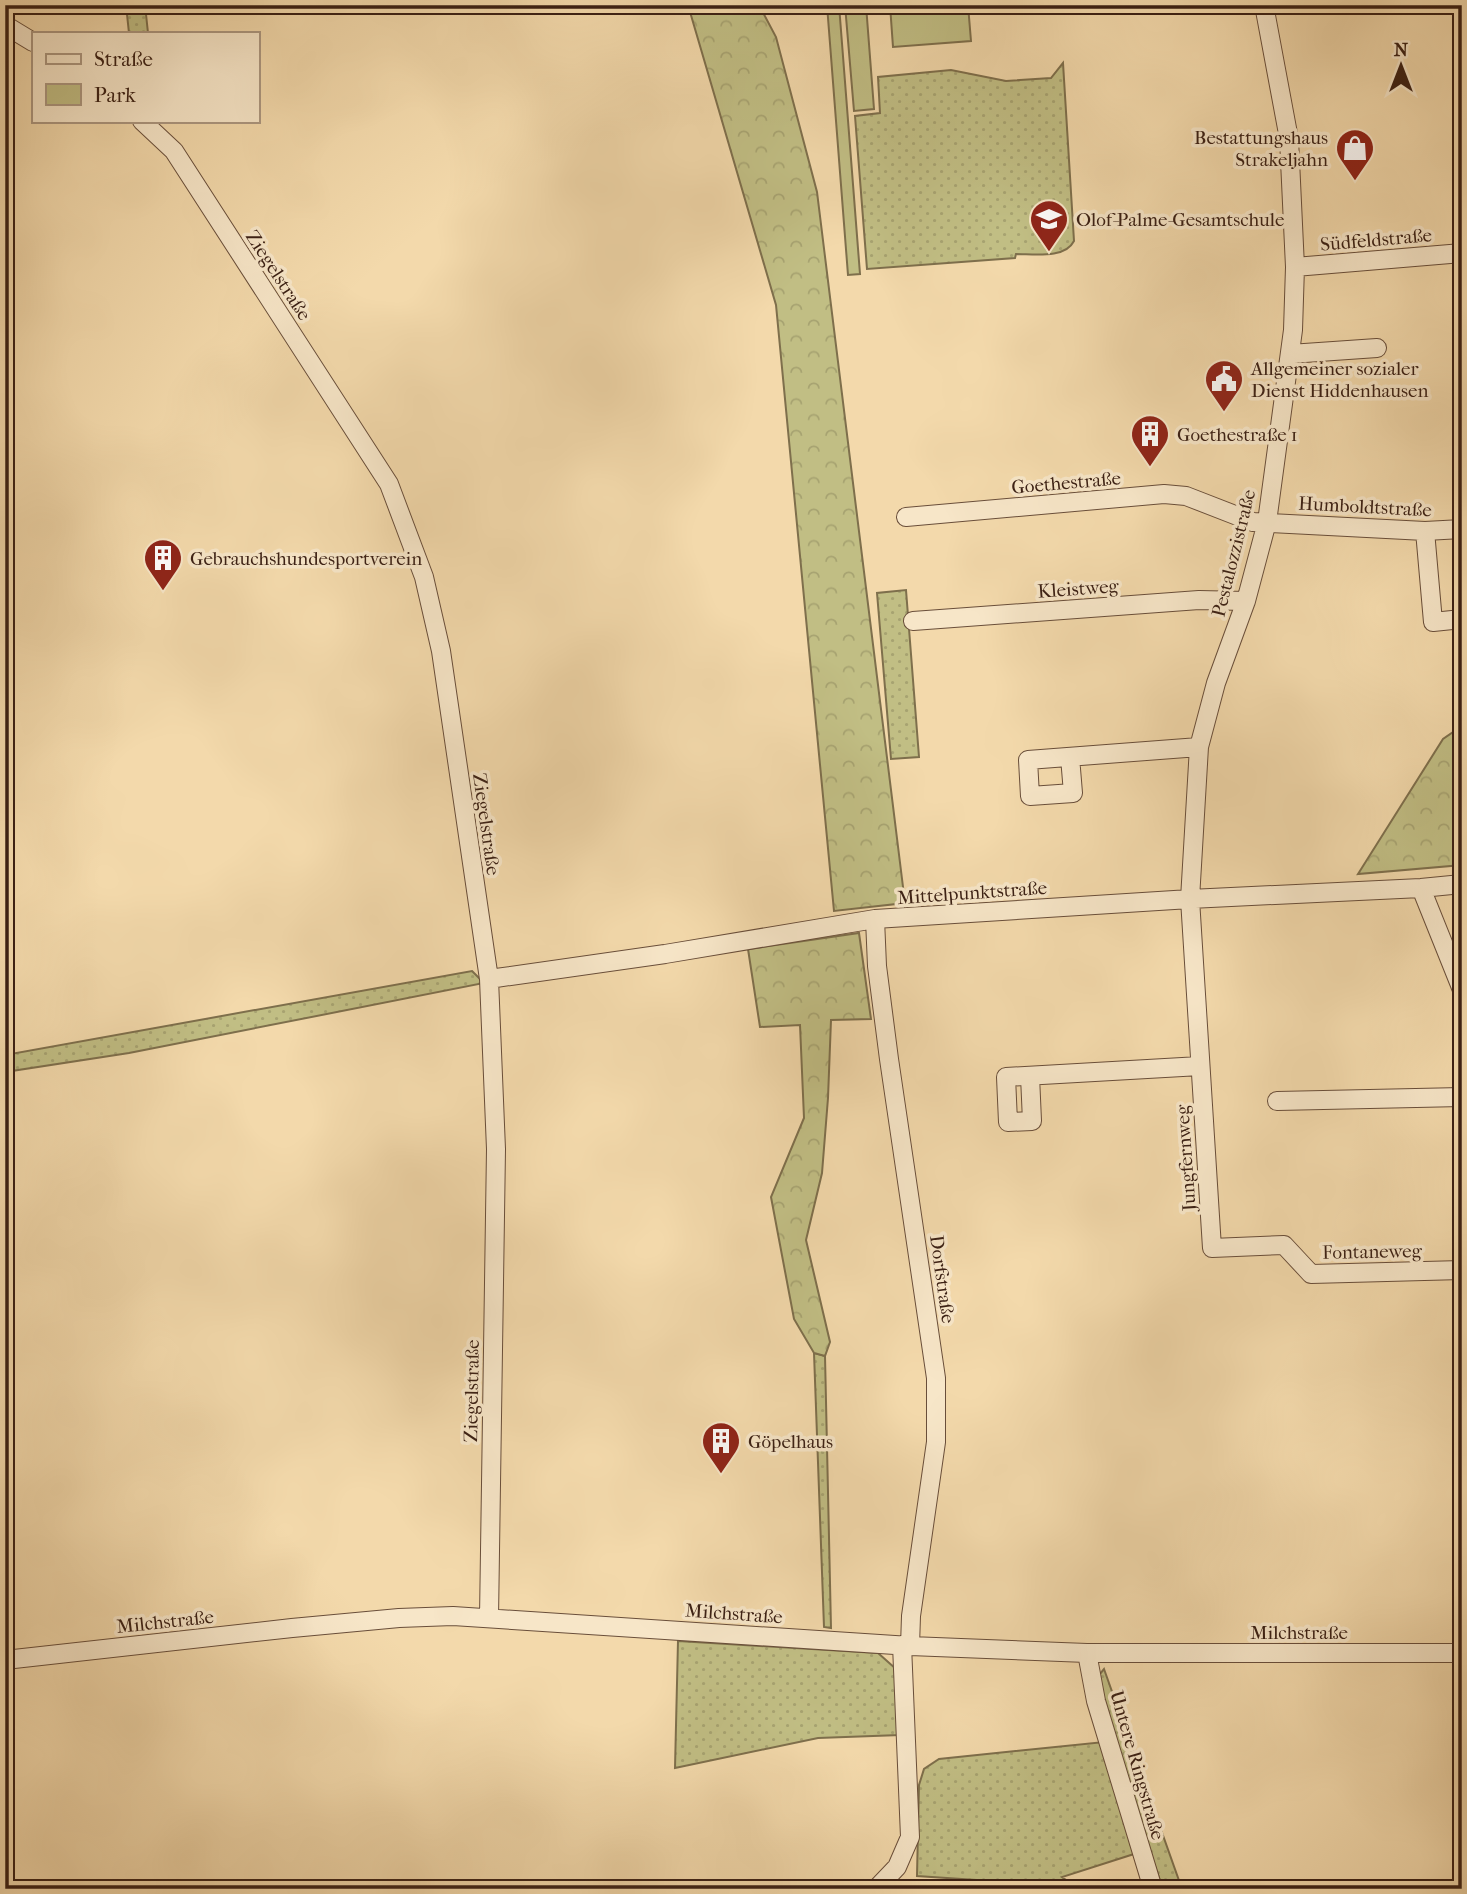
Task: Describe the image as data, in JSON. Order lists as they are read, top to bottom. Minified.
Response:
{"streets":{"street":["Südfeldstraße","Ziegelstraße","Goethestraße","Humboldtstraße","Pestalozzistraße","Kleistweg","Mittelpunktstraße","Jungfernweg","Fontaneweg","Dorfstraße","Milchstraße","Untere Ringstraße"]},"crossings":[["Südfeldstraße","Pestalozzistraße"],["Ziegelstraße","Mittelpunktstraße"],["Ziegelstraße","Milchstraße"],["Goethestraße","Humboldtstraße"],["Goethestraße","Pestalozzistraße"],["Humboldtstraße","Pestalozzistraße"],["Pestalozzistraße","Kleistweg"],["Pestalozzistraße","Mittelpunktstraße"],["Pestalozzistraße","Jungfernweg"],["Mittelpunktstraße","Jungfernweg"],["Mittelpunktstraße","Dorfstraße"],["Jungfernweg","Fontaneweg"],["Dorfstraße","Milchstraße"],["Milchstraße","Untere Ringstraße"]],"places":{"shop":["Bestattungshaus Strakeljahn"],"school or university":["Olof-Palme-Gesamtschule"],"public building":["Allgemeiner sozialer Dienst Hiddenhausen"],"building":["Goethestraße 1","Gebrauchshundesportverein","Göpelhaus"]},"legend":["Straße","Park"],"north":"top"}
